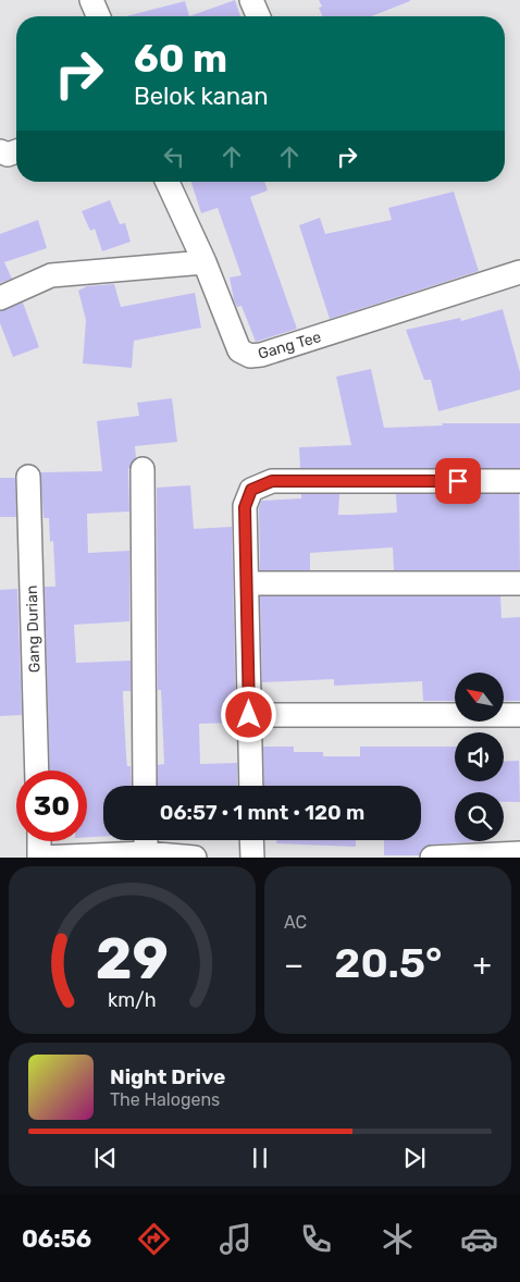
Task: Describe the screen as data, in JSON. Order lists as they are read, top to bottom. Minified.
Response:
{"streets":{"street":["Gang Tee","Gang Durian"]},"north":"top left","page":{"turn":["60 m","Belok kanan"],"limit":"30","trip":"06:57 · 1 mnt · 120 m","tile":"AC","heat":["−","20.5°","+"],"song":["Night Drive","The Halogens"],"tabs":"06:56","gauge":["29","km/h"]}}
